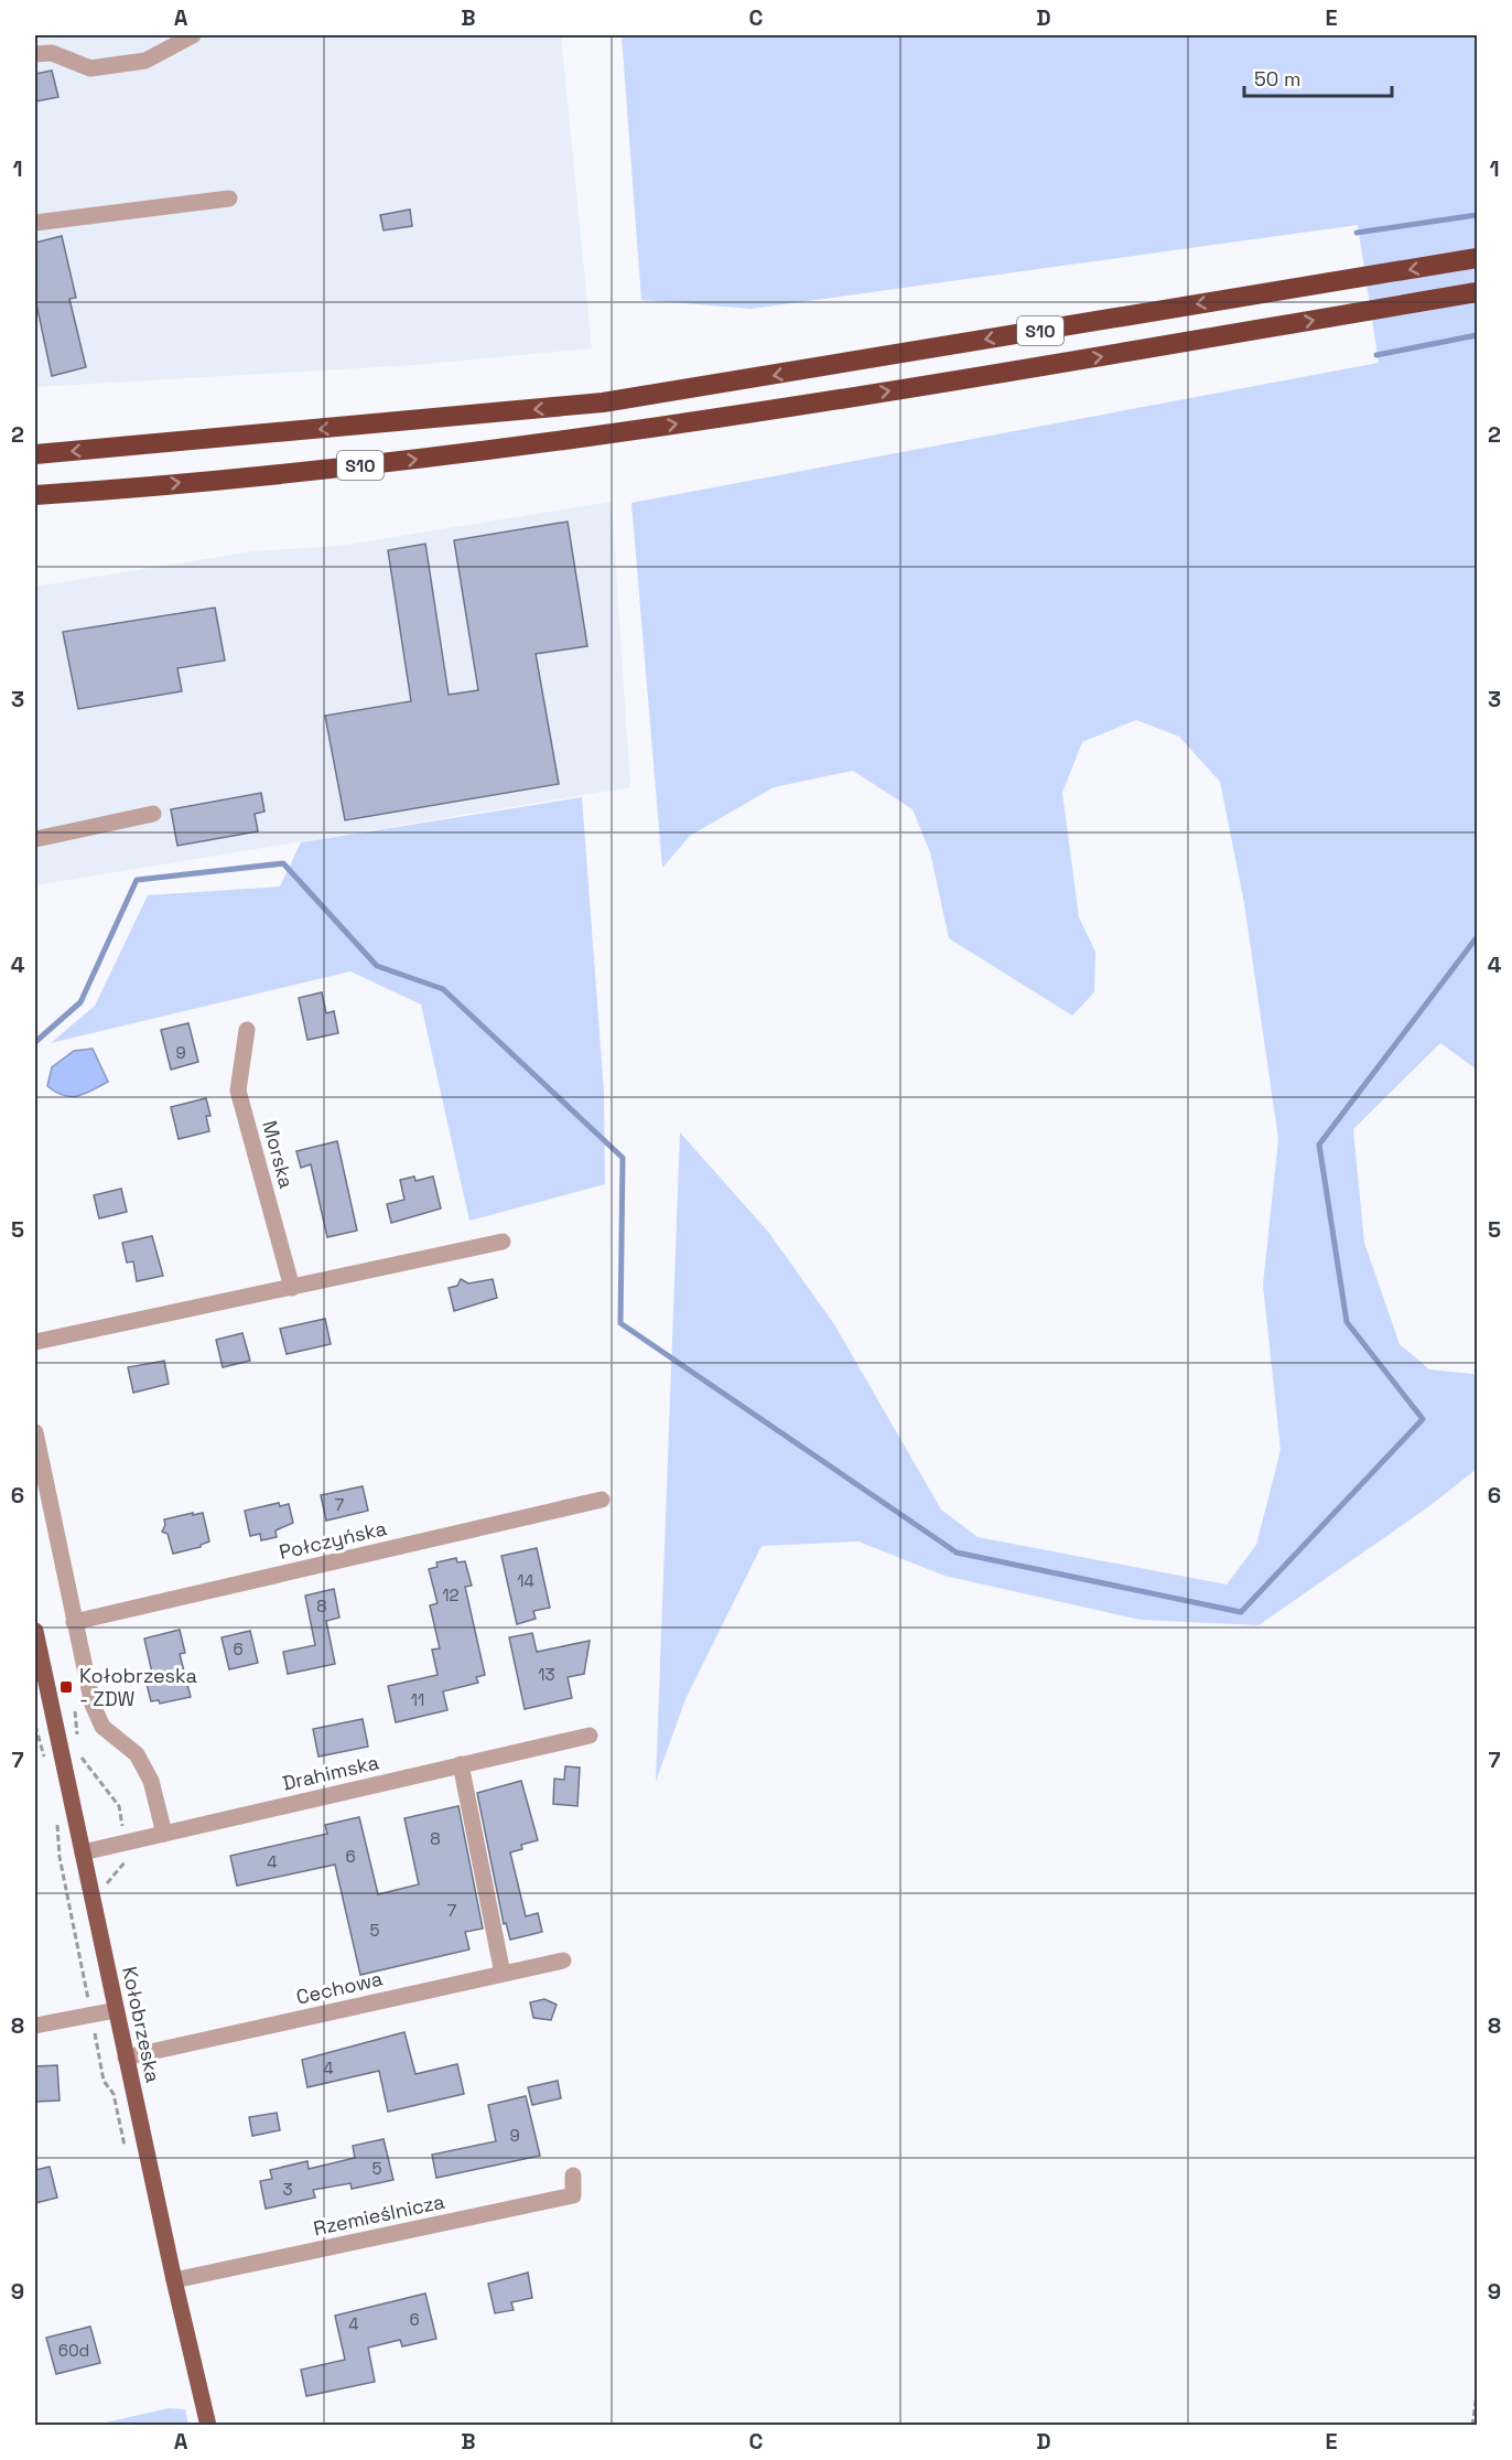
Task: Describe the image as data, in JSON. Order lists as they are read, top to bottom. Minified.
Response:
{"streets":{"highway":["S10"],"main road":["Kołobrzeska"],"street":["Morska","Połczyńska","Drahimska","Cechowa","Rzemieślnicza"]},"crossings":[["Drahimska","Kołobrzeska"],["Cechowa","Kołobrzeska"],["Kołobrzeska","Rzemieślnicza"]],"places":{"transit":["Kołobrzeska - ZDW"]},"house_numbers":["9","7","14","12","8","6","13","11","8","6","4","7","5","4","9","5","3","6","4","60d"],"scale_bar":"50 m","grid":{"columns":["A","B","C","D","E"],"rows":["1","2","3","4","5","6","7","8","9"]}}
